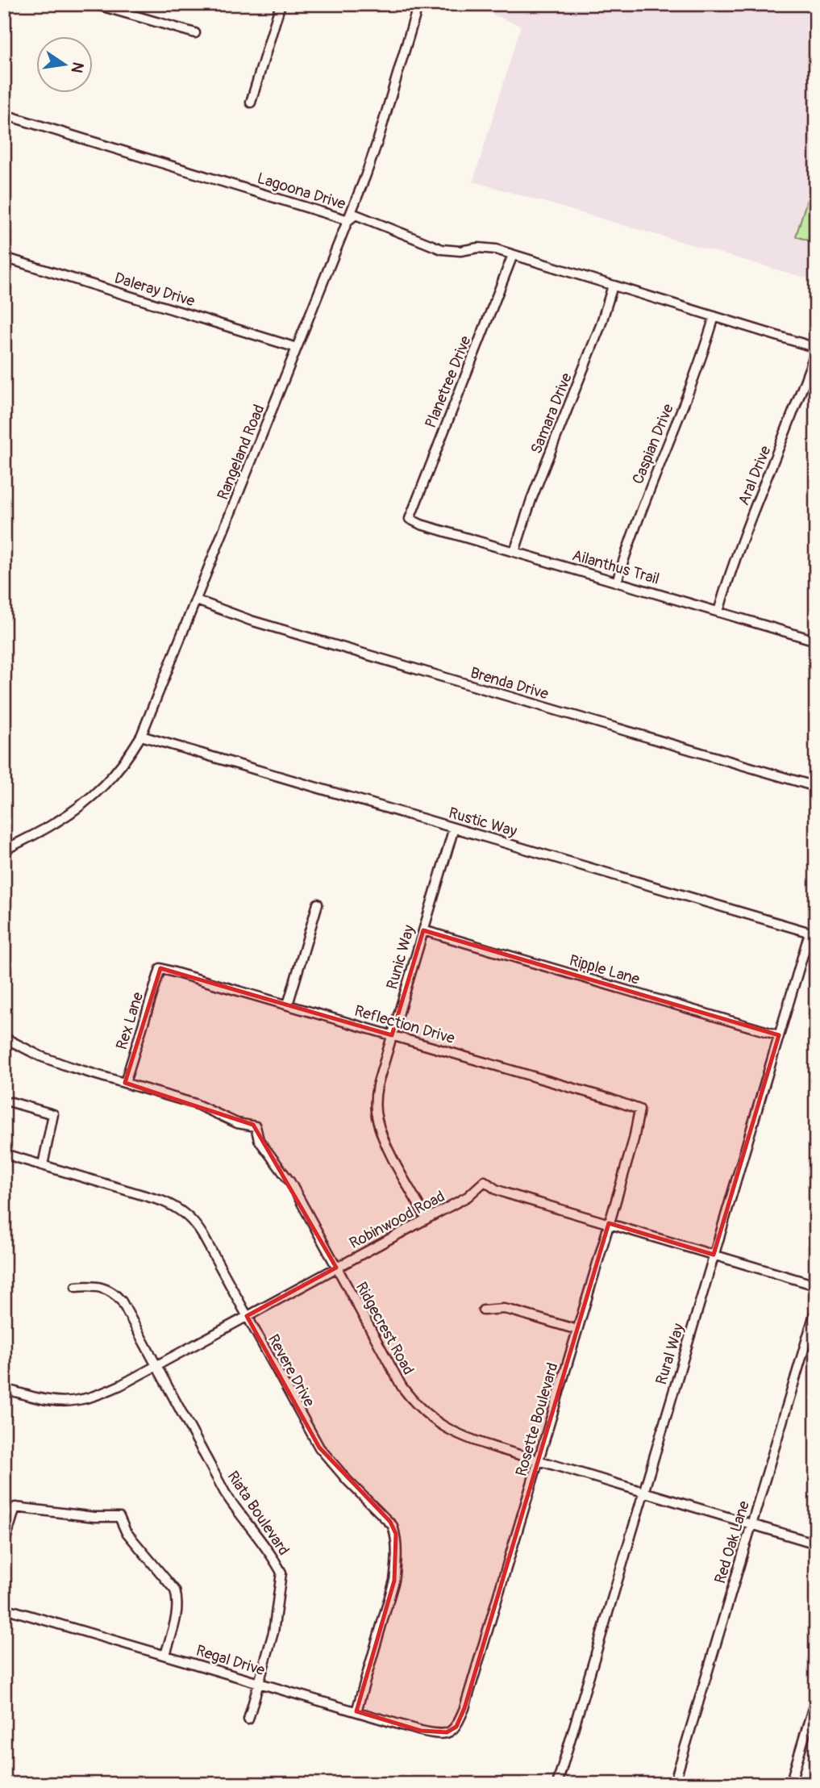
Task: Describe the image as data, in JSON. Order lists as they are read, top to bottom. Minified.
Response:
{"streets":{"street":["Lagoona Drive","Daleray Drive","Planetree Drive","Samara Drive","Caspian Drive","Rangeland Road","Aral Drive","Ailanthus Trail","Brenda Drive","Rustic Way","Runic Way","Ripple Lane","Rex Lane","Reflection Drive","Robinwood Road","Ridgecrest Road","Rural Way","Revere Drive","Rosette Boulevard","Riata Boulevard","Red Oak Lane","Regal Drive"]},"crossings":[["Lagoona Drive","Planetree Drive"],["Lagoona Drive","Samara Drive"],["Lagoona Drive","Caspian Drive"],["Lagoona Drive","Rangeland Road"],["Lagoona Drive","Aral Drive"],["Daleray Drive","Rangeland Road"],["Planetree Drive","Ailanthus Trail"],["Samara Drive","Ailanthus Trail"],["Caspian Drive","Ailanthus Trail"],["Rangeland Road","Brenda Drive"],["Rangeland Road","Rustic Way"],["Aral Drive","Ailanthus Trail"],["Rustic Way","Runic Way"],["Rustic Way","Rural Way"],["Runic Way","Ripple Lane"],["Runic Way","Reflection Drive"],["Runic Way","Robinwood Road"],["Ripple Lane","Rural Way"],["Rex Lane","Reflection Drive"],["Rex Lane","Ridgecrest Road"],["Reflection Drive","Rosette Boulevard"],["Robinwood Road","Ridgecrest Road"],["Robinwood Road","Rural Way"],["Robinwood Road","Revere Drive"],["Robinwood Road","Rosette Boulevard"],["Robinwood Road","Riata Boulevard"],["Ridgecrest Road","Rural Way"],["Ridgecrest Road","Rosette Boulevard"],["Ridgecrest Road","Red Oak Lane"],["Revere Drive","Regal Drive"],["Rosette Boulevard","Regal Drive"],["Riata Boulevard","Regal Drive"]],"north":"right"}
